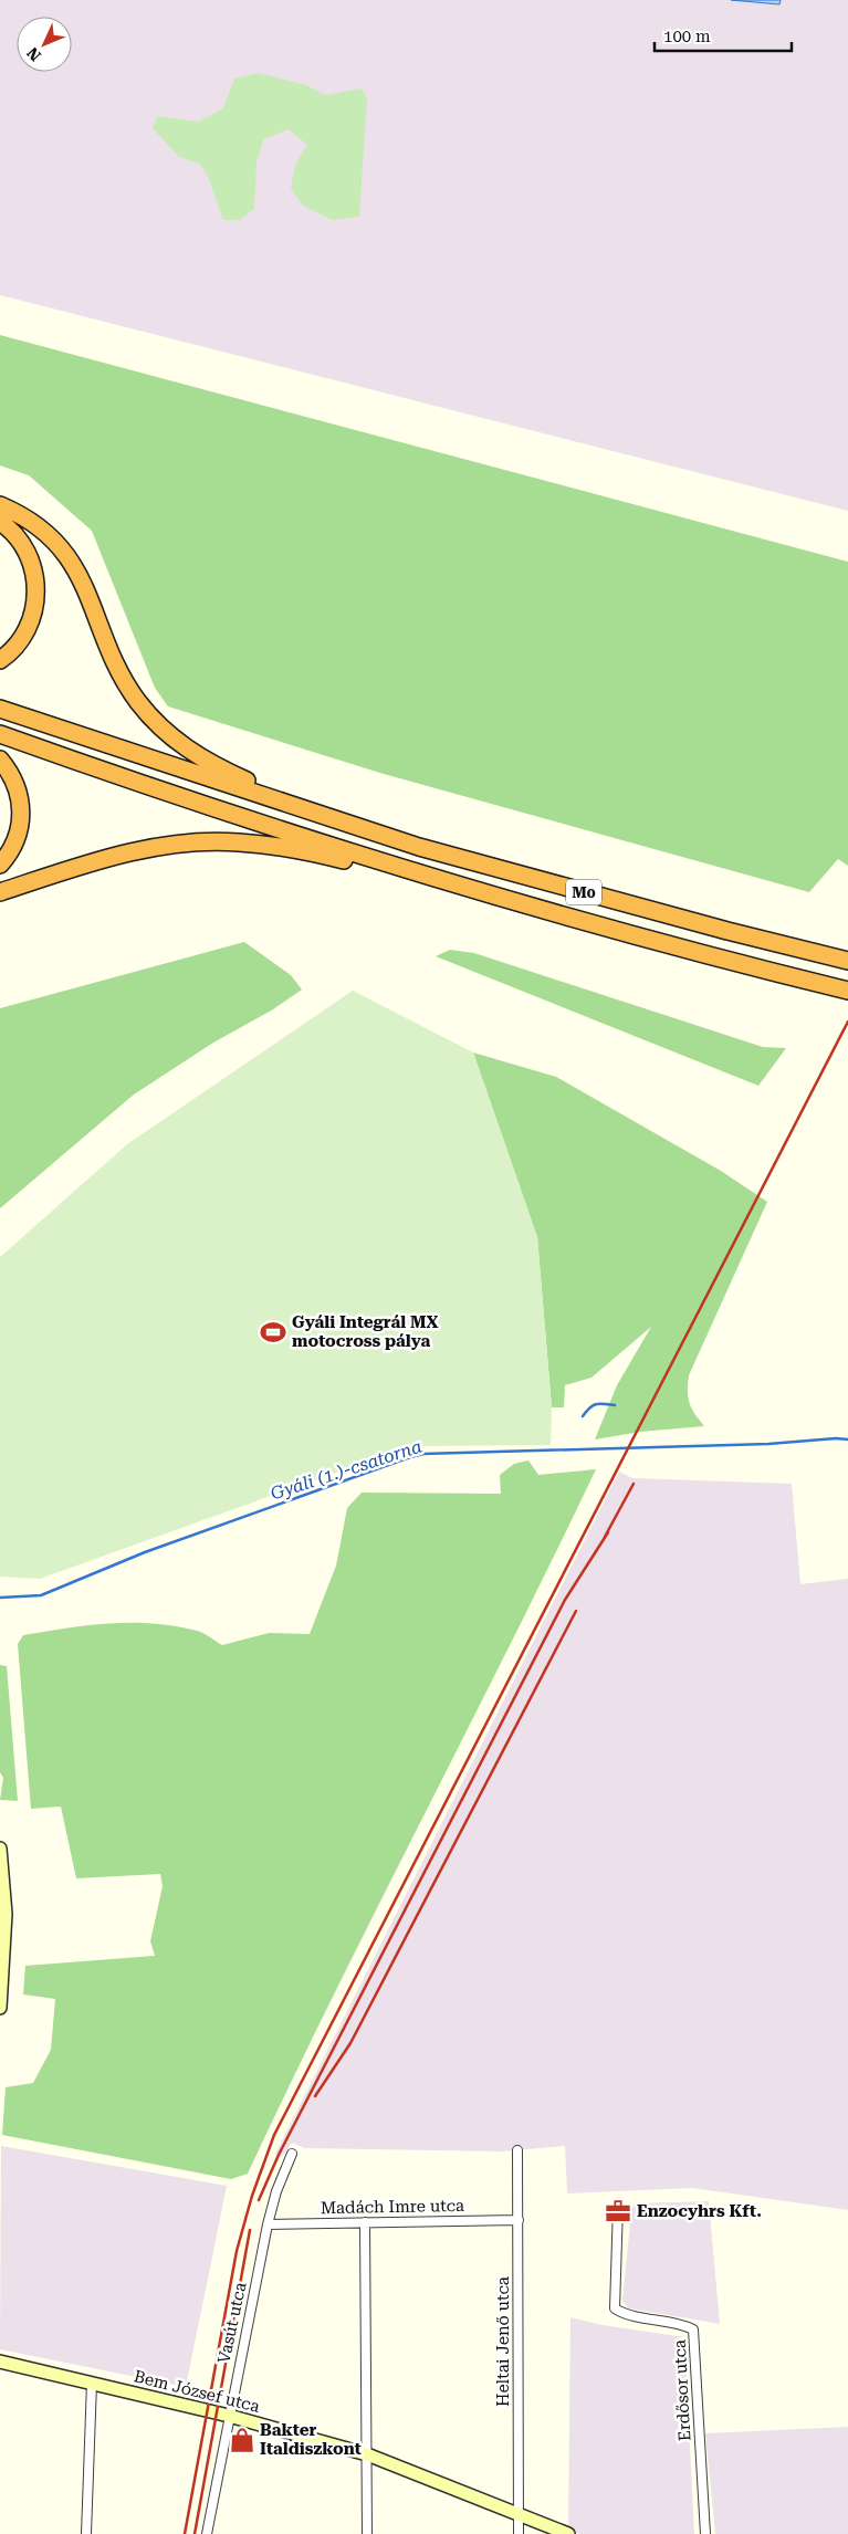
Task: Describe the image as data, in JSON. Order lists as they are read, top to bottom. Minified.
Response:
{"streets":{"highway":["M0"],"main road":["Bem József utca"],"street":["Madách Imre utca","Vasút utca","Heltai Jenő utca","Erdősor utca"]},"crossings":[["Madách Imre utca","Vasút utca"],["Madách Imre utca","Heltai Jenő utca"],["Vasút utca","Bem József utca"],["Heltai Jenő utca","Bem József utca"]],"water":["Gyáli (1.)-csatorna"],"places":{"sports":["Gyáli Integrál MX motocross pálya"],"office":["Enzocyhrs Kft."],"shop":["Bakter Italdiszkont"]},"scale_bar":"100 m","north":"bottom left"}
